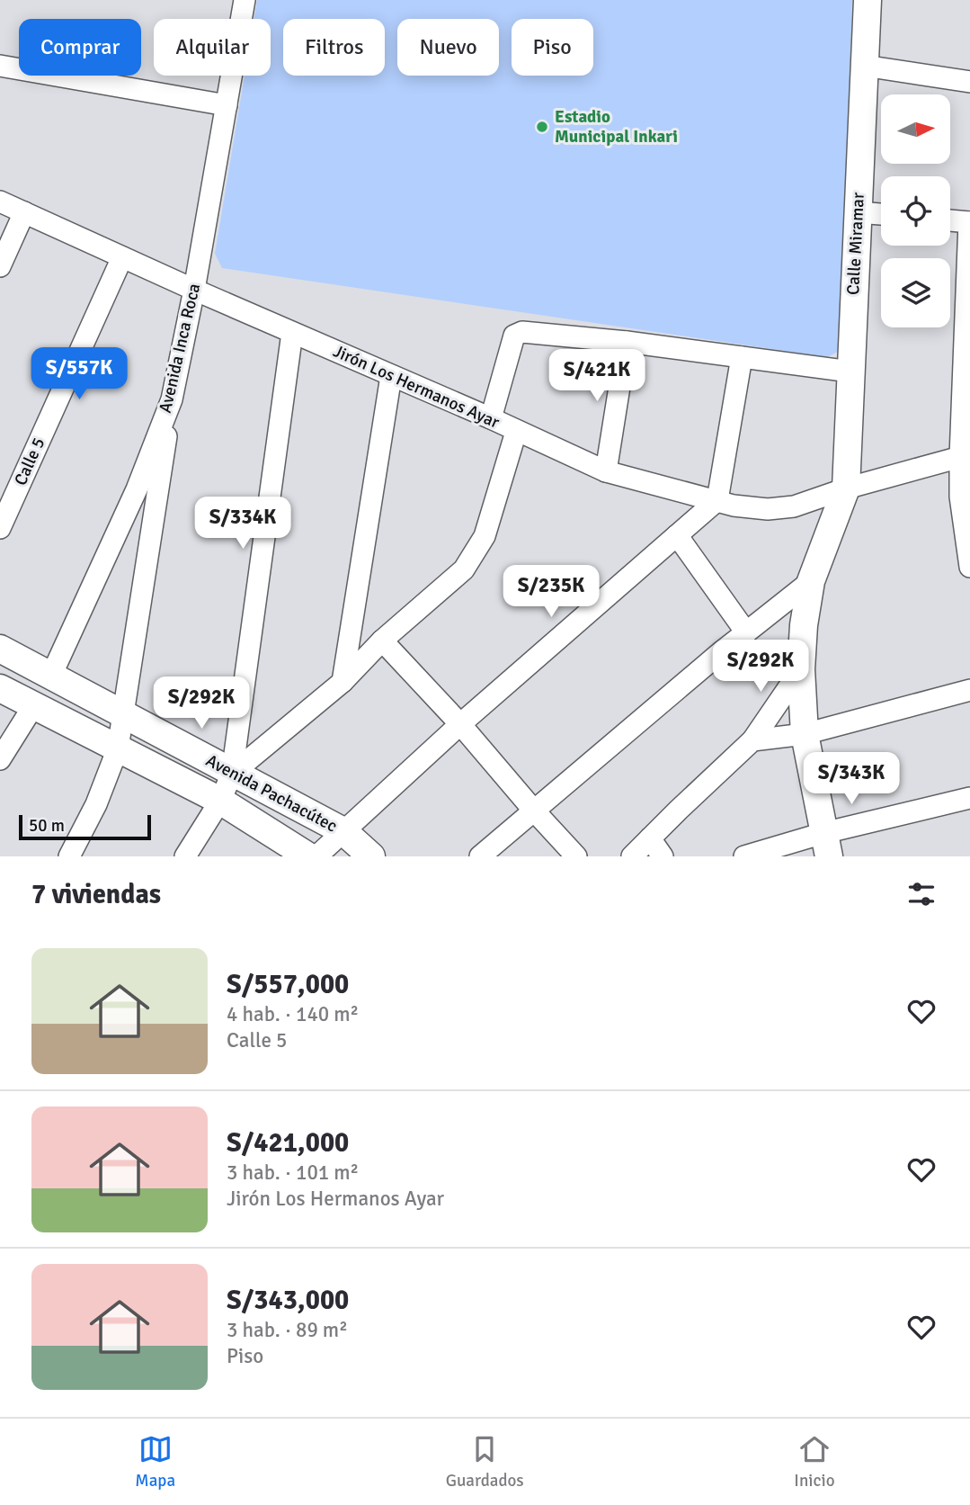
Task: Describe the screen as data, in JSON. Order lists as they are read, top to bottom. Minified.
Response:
{"streets":{"street":["Calle Miramar","Avenida Inca Roca","Jirón Los Hermanos Ayar","Calle 5","Avenida Pachacútec"]},"crossings":[["Calle Miramar","Jirón Los Hermanos Ayar"],["Avenida Inca Roca","Jirón Los Hermanos Ayar"],["Avenida Inca Roca","Avenida Pachacútec"],["Jirón Los Hermanos Ayar","Calle 5"]],"places":["Estadio Municipal Inkari"],"scale_bar":"50 m","north":"right","page":{"chip":["Comprar","Alquilar","Filtros","Nuevo","Piso"],"price":["S/557K","S/421K","S/334K","S/235K","S/292K","S/292K","S/343K"],"scale":"50 m","heading":"7 viviendas","list":[{"name":"S/557,000","note":"4 hab. · 140 m² · Calle 5"},{"name":"S/421,000","note":"3 hab. · 101 m² · Jirón Los Hermanos Ayar"},{"name":"S/343,000","note":"3 hab. · 89 m² · Piso"}],"tabs":["Mapa","Guardados","Inicio"]}}
